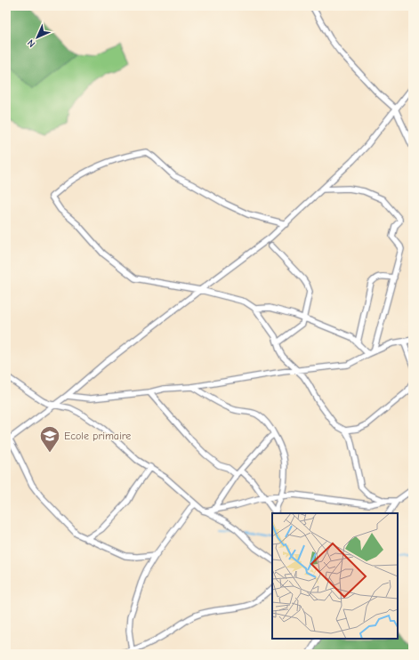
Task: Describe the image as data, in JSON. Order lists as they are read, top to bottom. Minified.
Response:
{"places":{"school or university":["Ecole primaire"]},"north":"bottom left"}
